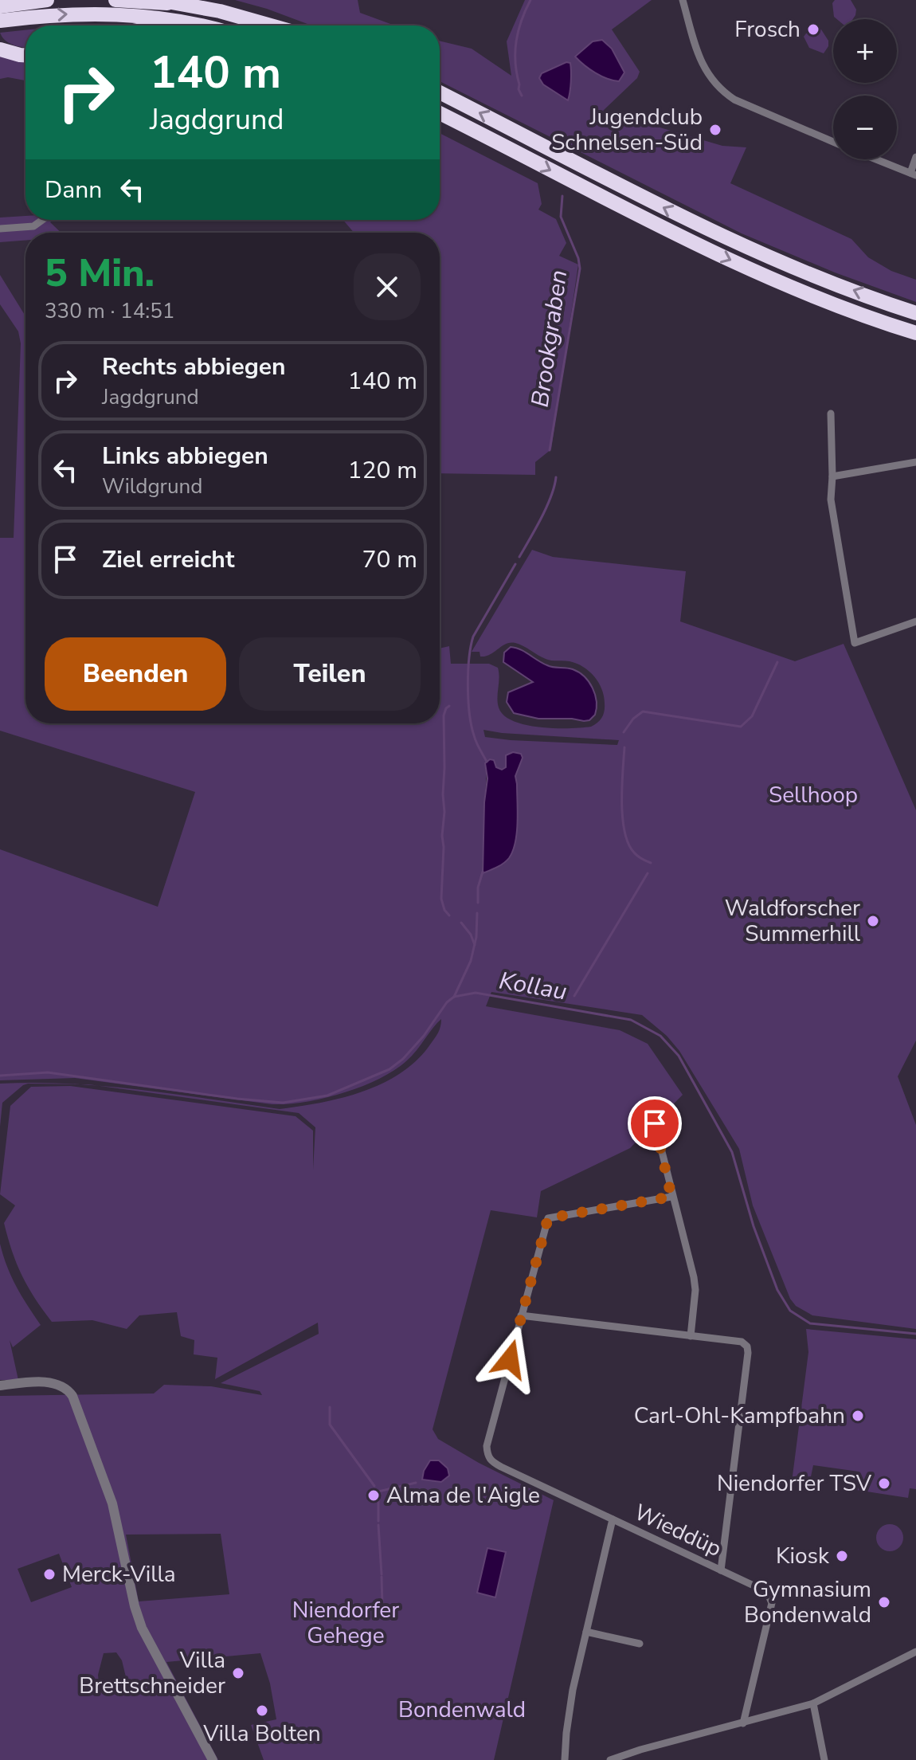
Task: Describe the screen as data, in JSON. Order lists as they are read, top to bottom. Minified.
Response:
{"streets":{"street":["Wieddüp"]},"water":["Brookgraben","Kollau"],"parks":["Sellhoop","Niendorfer Gehege","Bondenwald"],"places":["Frosch","Jugendclub Schnelsen-Süd","Waldforscher Summerhill","Carl-Ohl-Kampfbahn","Niendorfer TSV","Alma de l'Aigle","Kiosk","Merck-Villa","Gymnasium Bondenwald","Villa Brettschneider","Villa Bolten"],"page":{"map_buttons":["+","−"],"turn":["140 m","Jagdgrund"],"then":"Dann","heading":["5 Min.","330 m · 14:51"],"list":[{"name":"Rechts abbiegen","note":"Jagdgrund","value":"140 m"},{"name":"Links abbiegen","note":"Wildgrund","value":"120 m"},{"name":"Ziel erreicht","value":"70 m"}],"buttons":["Beenden","Teilen"]}}
